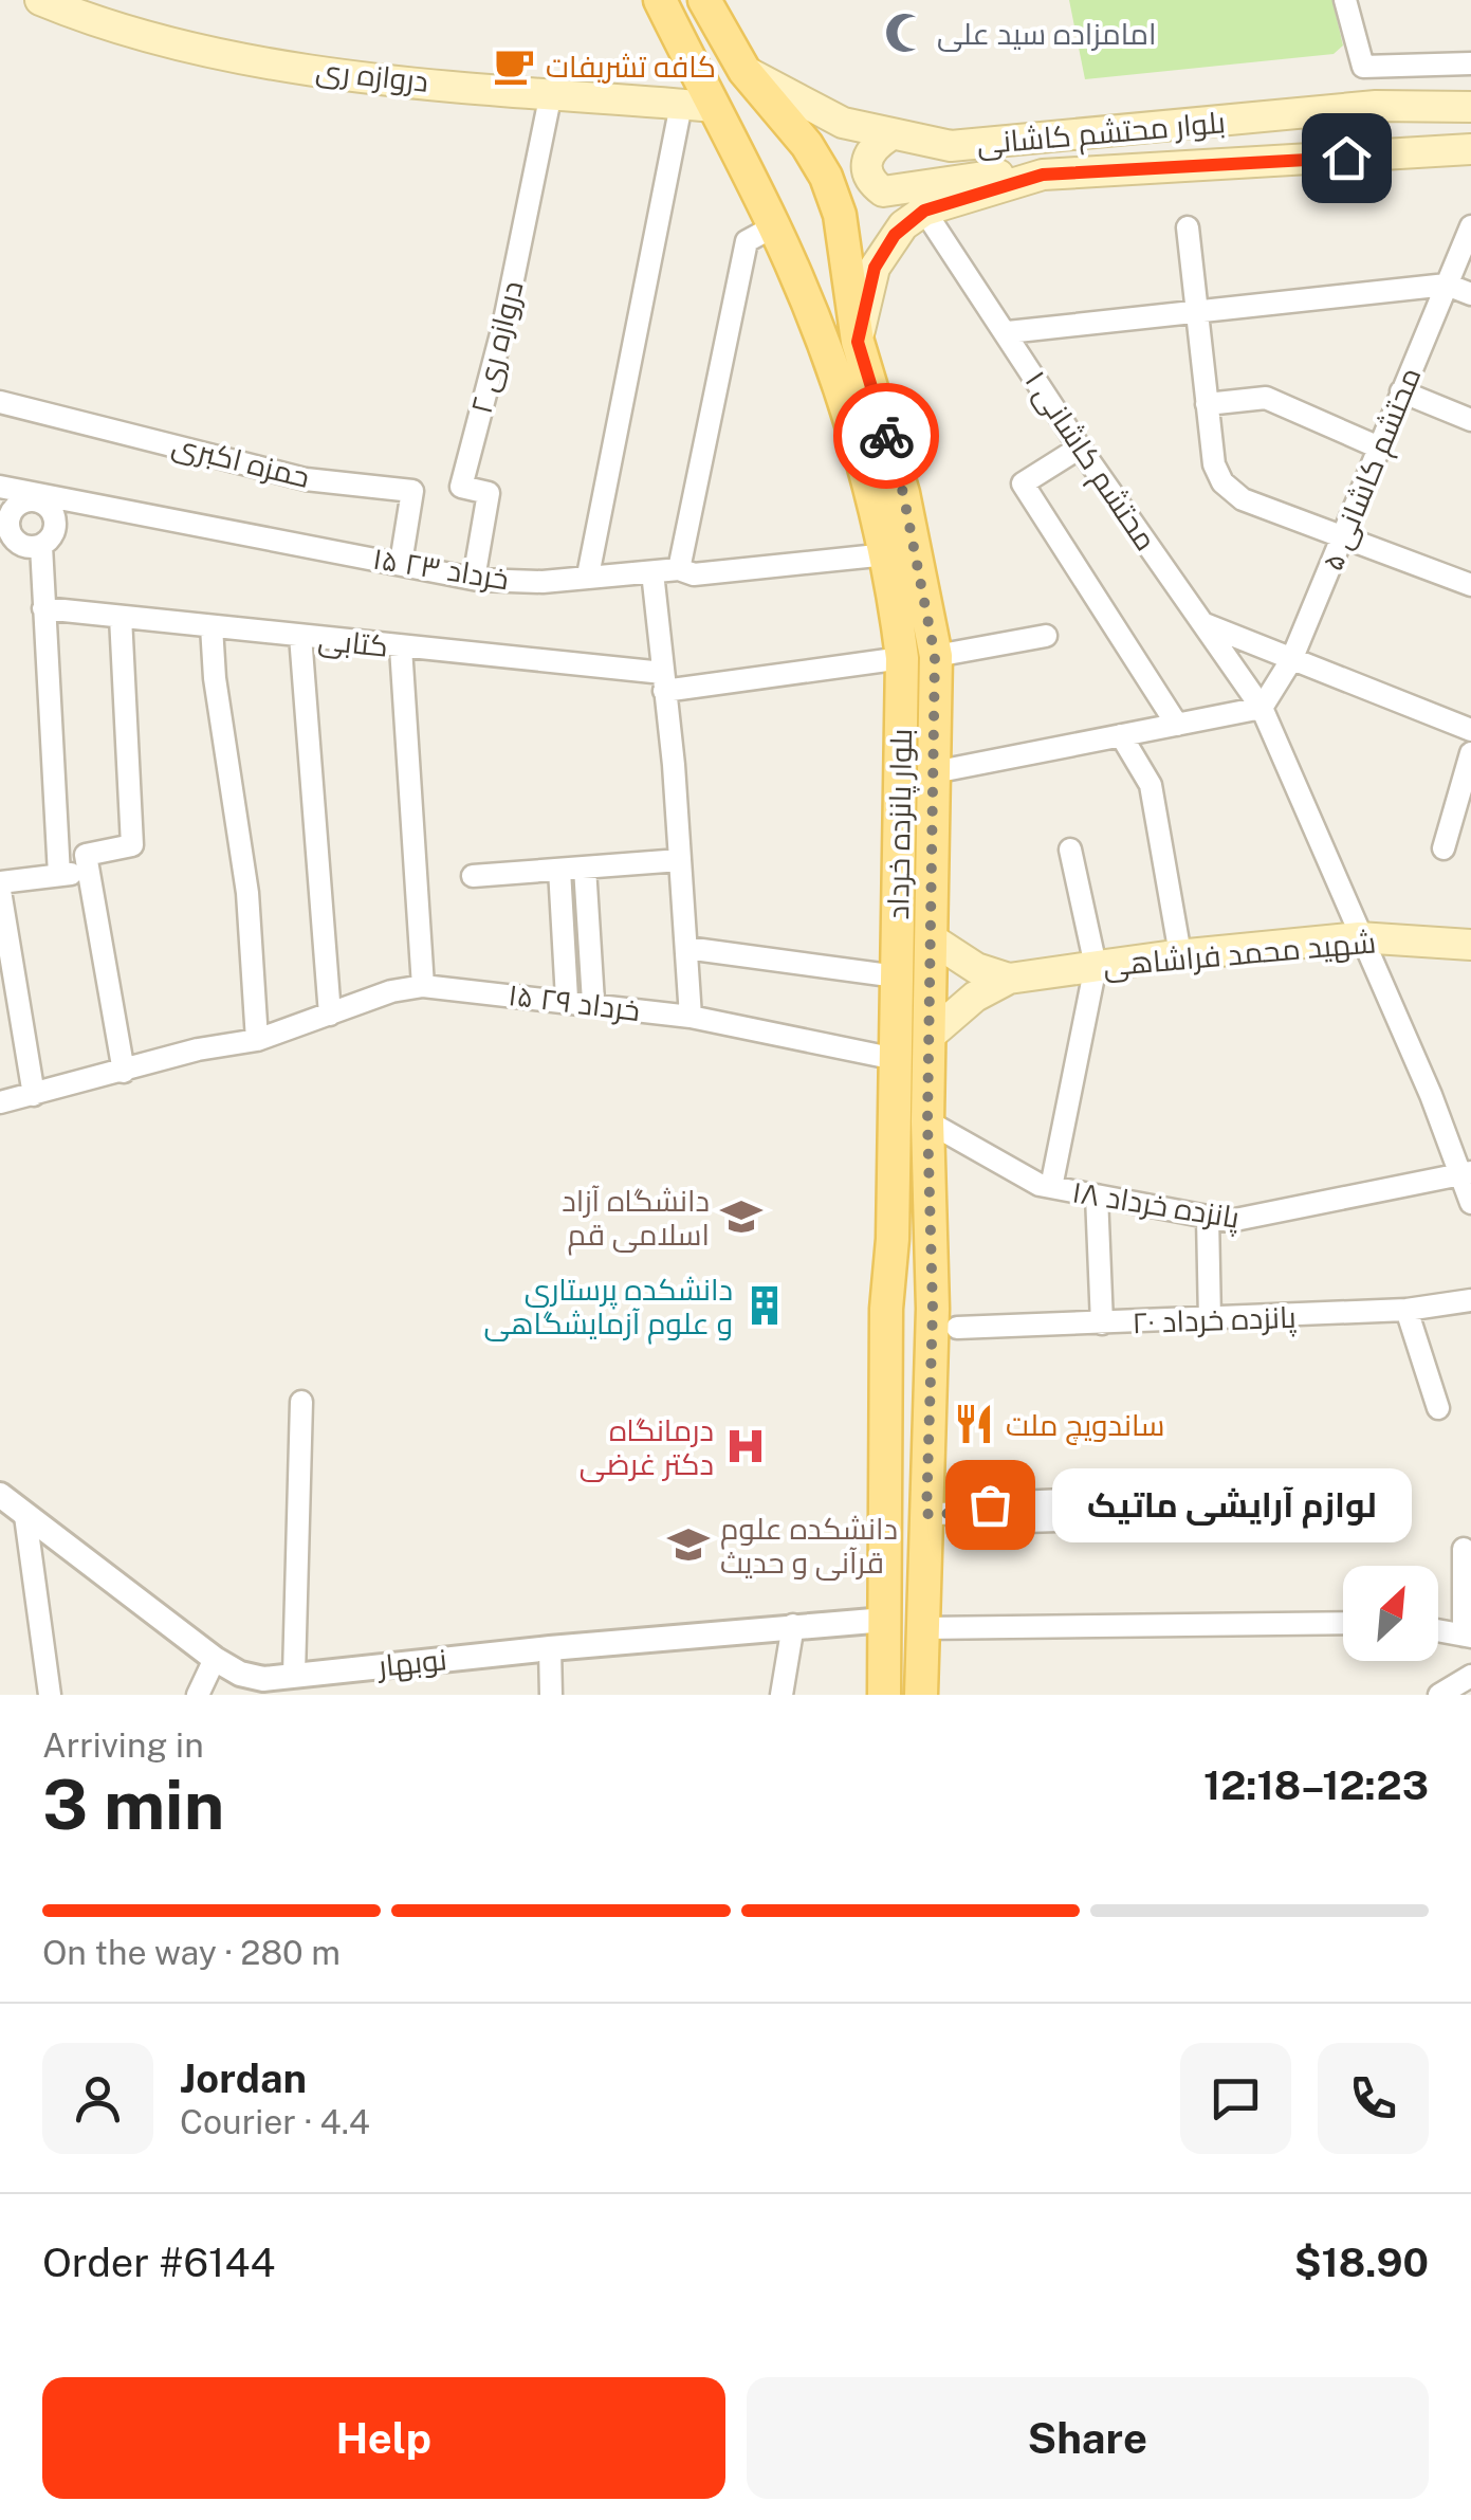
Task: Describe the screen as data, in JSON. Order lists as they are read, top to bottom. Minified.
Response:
{"streets":{"main road":["دروازه ری","بلوار محتشم کاشانی","بلوار پانزده خرداد","شهید محمد فراشاهی"],"street":["دروازه ری ۲","حمزه اکبری","محتشم کاشانی ۱","محتشم کاشانی ۵","۱۵ خرداد ۲۳","کتابی","۱۵ خرداد ۲۹","پانزده خرداد ۱۸","پانزده خرداد ۲۰","نوبهار"]},"crossings":[["دروازه ری","دروازه ری ۲"],["دروازه ری","بلوار پانزده خرداد"],["بلوار محتشم کاشانی","محتشم کاشانی ۱"],["بلوار محتشم کاشانی","بلوار پانزده خرداد"],["دروازه ری ۲","۱۵ خرداد ۲۳"],["حمزه اکبری","۱۵ خرداد ۲۳"],["محتشم کاشانی ۱","محتشم کاشانی ۵"],["محتشم کاشانی ۱","شهید محمد فراشاهی"],["محتشم کاشانی ۱","پانزده خرداد ۱۸"],["۱۵ خرداد ۲۳","بلوار پانزده خرداد"],["کتابی","بلوار پانزده خرداد"],["بلوار پانزده خرداد","۱۵ خرداد ۲۹"],["بلوار پانزده خرداد","پانزده خرداد ۱۸"],["بلوار پانزده خرداد","پانزده خرداد ۲۰"],["بلوار پانزده خرداد","نوبهار"]],"places":{"mosque":["امامزاده سید علی"],"cafe":["کافه تشریفات"],"school or university":["دانشگاه آزاد اسلامی قم","دانشکده علوم قرآنی و حدیث"],"building":["دانشکده پرستاری و علوم آزمایشگاهی"],"restaurant":["ساندویچ ملت"],"hospital":["درمانگاه دکتر غرضی"],"other":["لوازم آرایشی ماتیک"]},"north":"top right","page":{"bubble":"لوازم آرایشی ماتیک","heading":["3 min","Arriving in","12:18–12:23"],"panel":["Jordan","Courier · 4.4","Order #6144","$18.90"],"bar":"On the way · 280 m","buttons":["Help","Share"]}}
